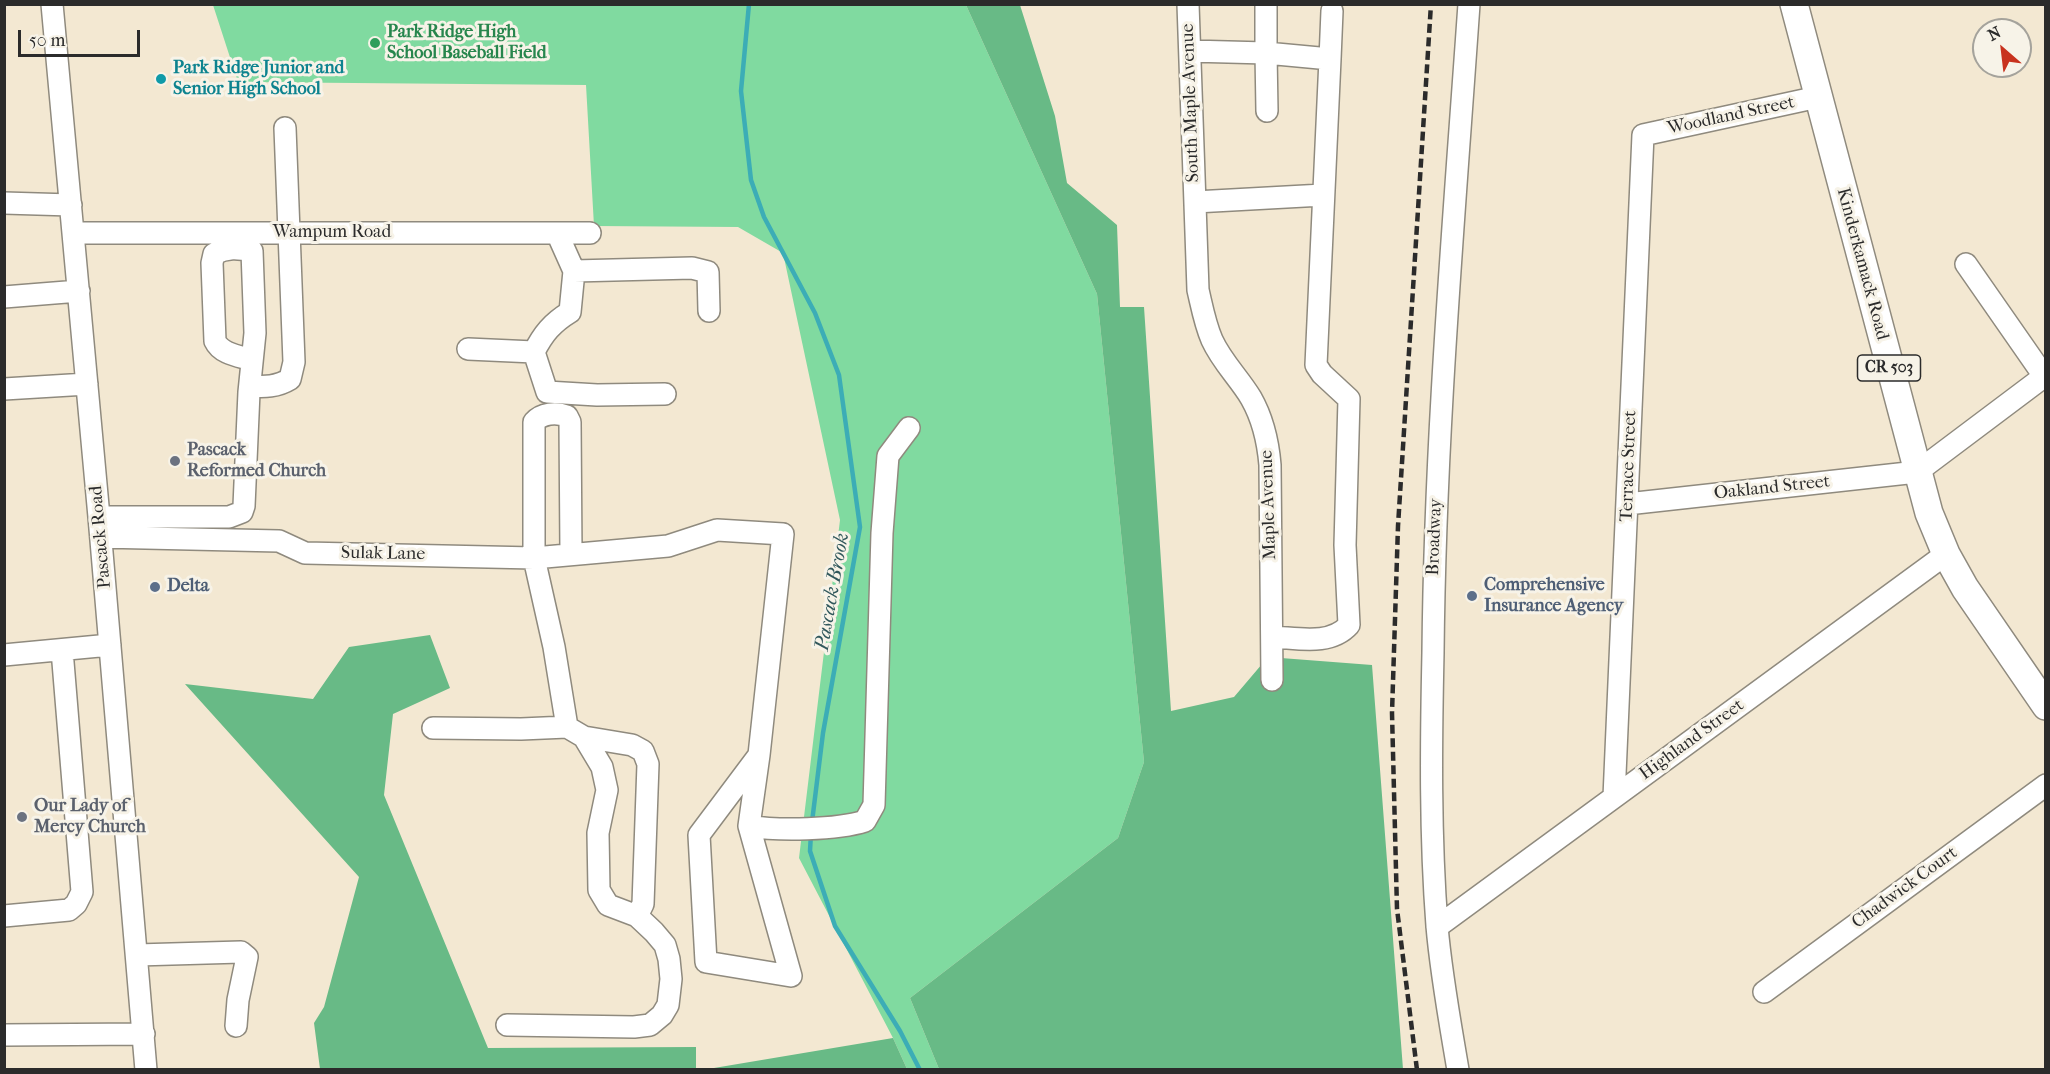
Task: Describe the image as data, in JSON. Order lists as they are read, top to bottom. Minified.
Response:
{"streets":{"main road":["Kinderkamack Road","CR 503"],"street":["South Maple Avenue","Woodland Street","Wampum Road","Terrace Street","Oakland Street","Maple Avenue","Pascack Road","Broadway","Sulak Lane","Highland Street","Chadwick Court"]},"crossings":[["South Maple Avenue","Maple Avenue"],["Woodland Street","Kinderkamack Road"],["Woodland Street","Terrace Street"],["Wampum Road","Pascack Road"],["Kinderkamack Road","Oakland Street"],["Kinderkamack Road","Highland Street"],["Terrace Street","Oakland Street"],["Terrace Street","Highland Street"],["Pascack Road","Sulak Lane"],["Broadway","Highland Street"]],"water":["Pascack Brook"],"places":["Park Ridge High School Baseball Field","Park Ridge Junior and Senior High School","Pascack Reformed Church","Delta","Comprehensive Insurance Agency","Our Lady of Mercy Church"],"scale_bar":"50 m","north":"top left"}
